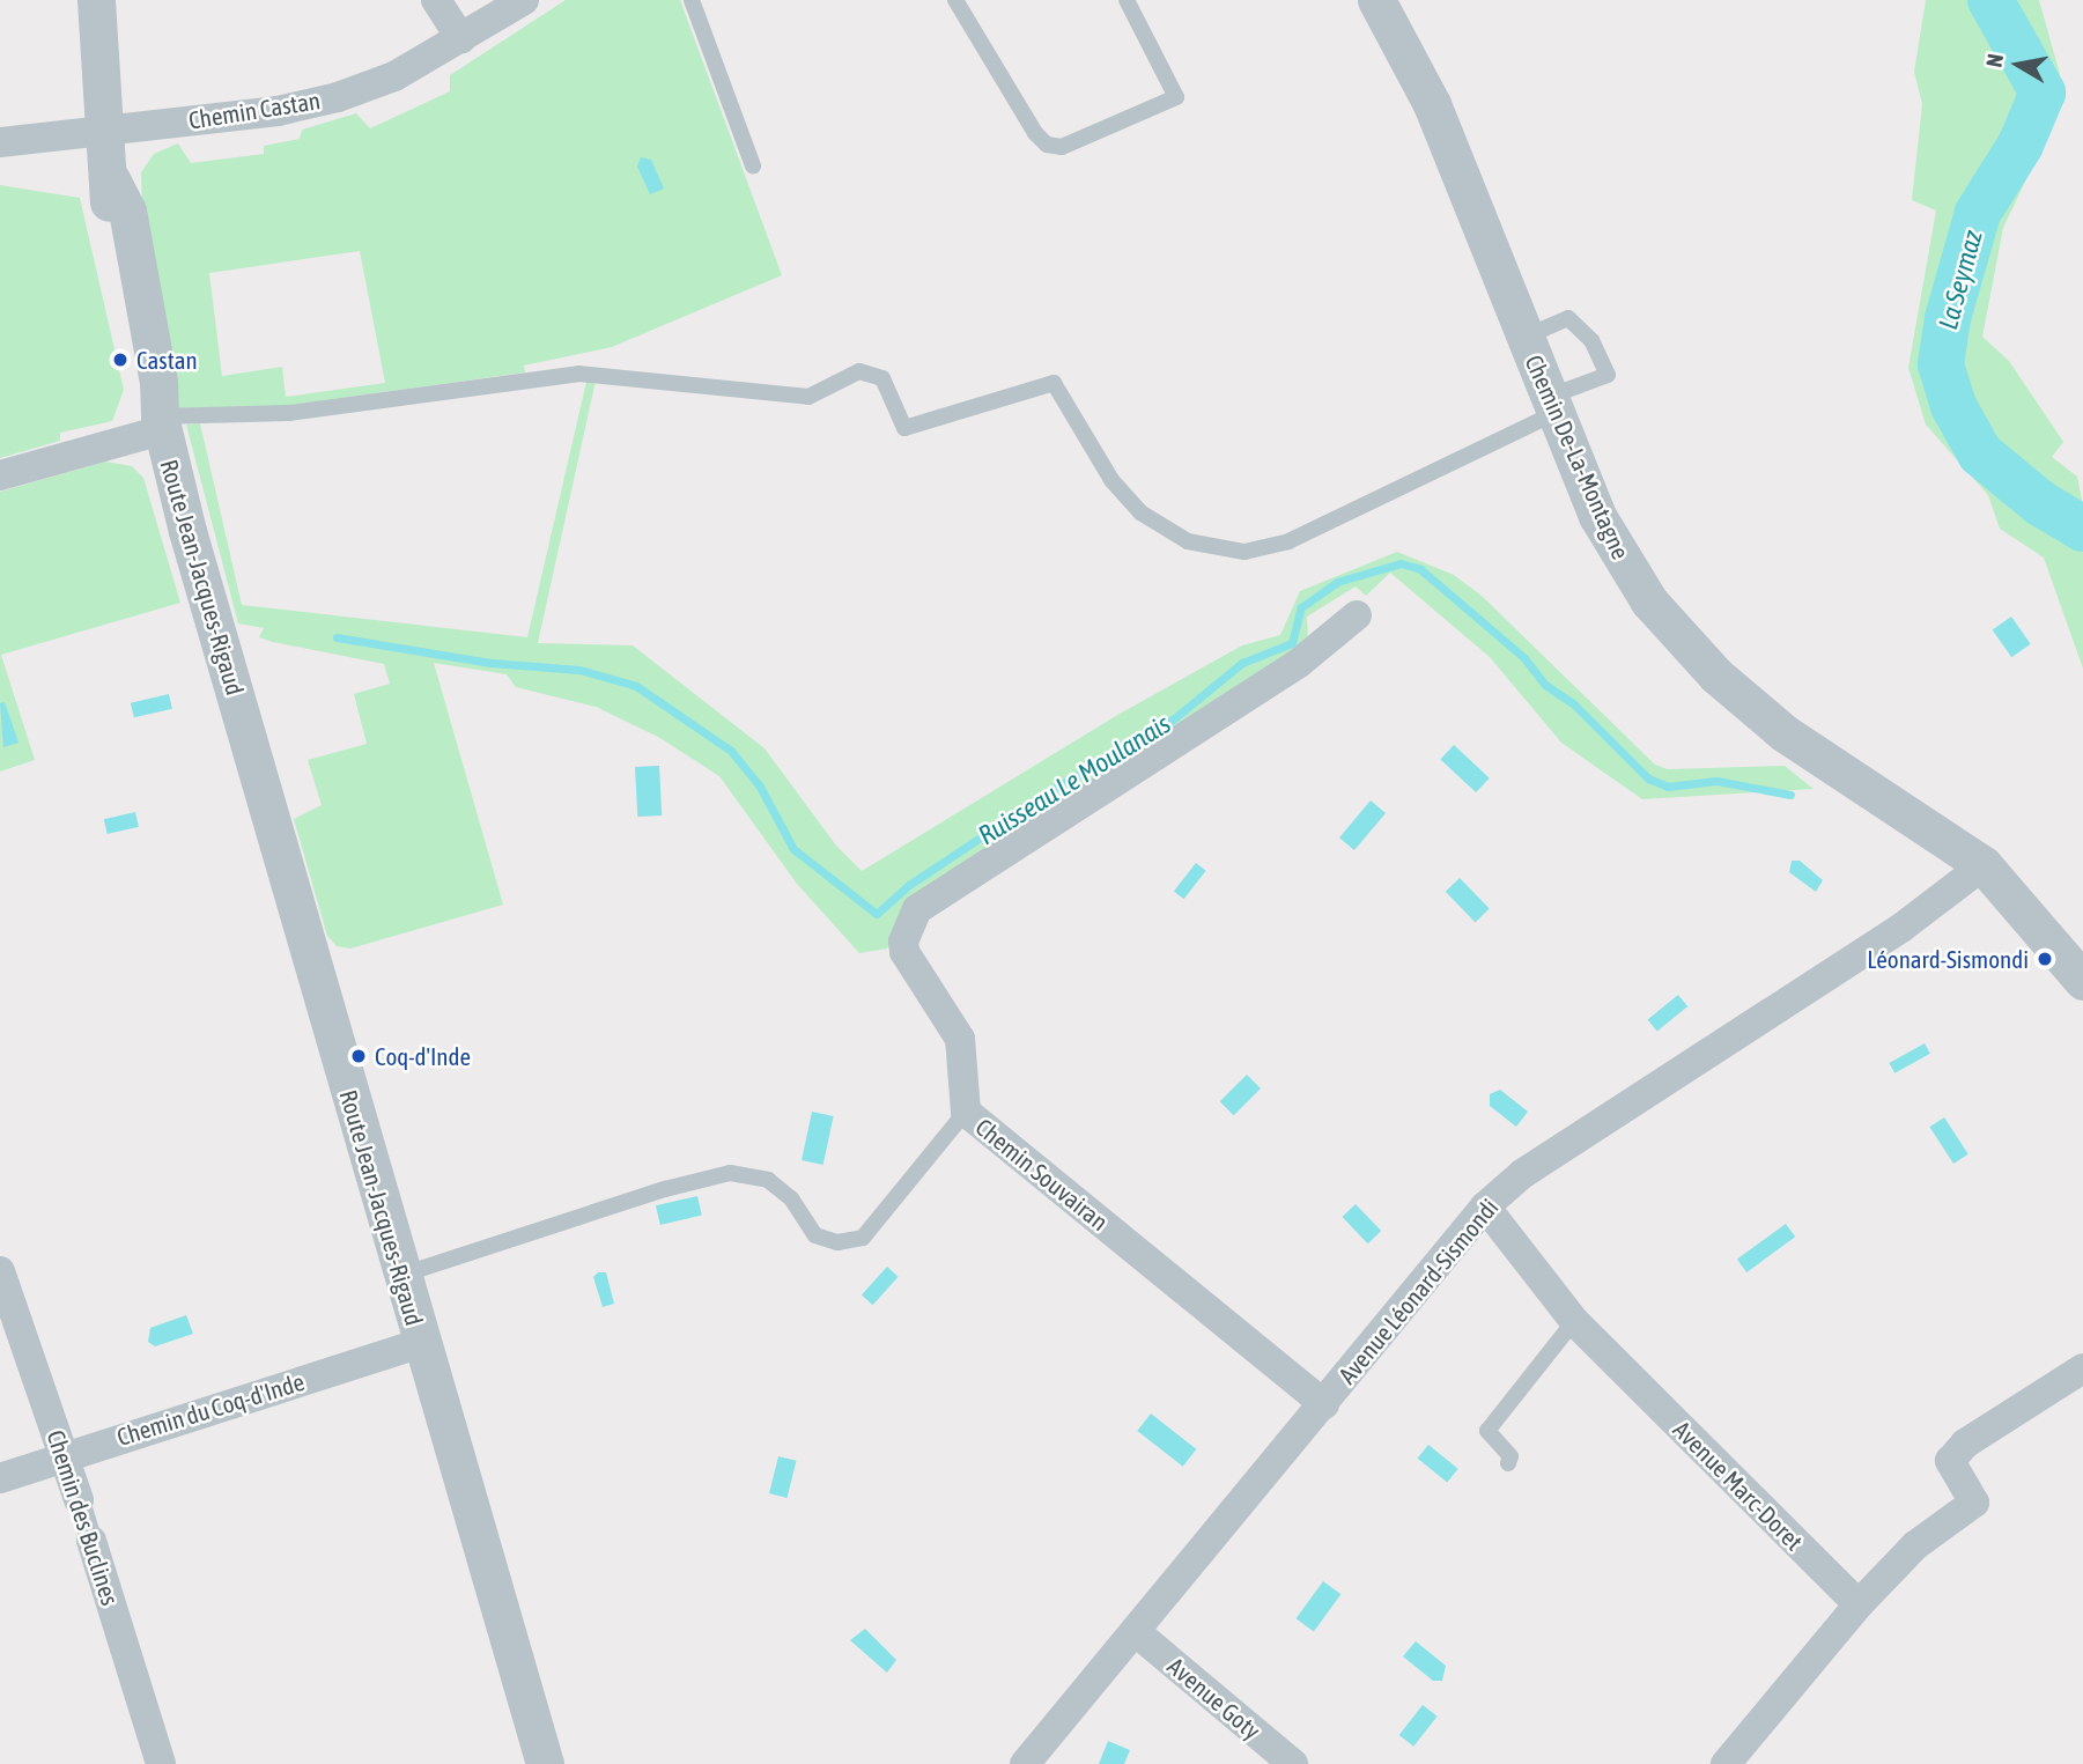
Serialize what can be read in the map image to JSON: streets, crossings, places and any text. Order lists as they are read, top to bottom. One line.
{"streets":{"street":["Chemin Castan","Chemin De-La-Montagne","Route Jean-Jacques-Rigaud","Chemin Souvairan","Avenue Léonard-Sismondi","Chemin du Coq-d'Inde","Avenue Marc-Doret","Chemin des Buclines","Avenue Goty"]},"crossings":[["Chemin Castan","Route Jean-Jacques-Rigaud"],["Chemin De-La-Montagne","Avenue Léonard-Sismondi"],["Route Jean-Jacques-Rigaud","Chemin du Coq-d'Inde"],["Chemin Souvairan","Avenue Léonard-Sismondi"],["Avenue Léonard-Sismondi","Avenue Marc-Doret"],["Avenue Léonard-Sismondi","Avenue Goty"],["Chemin du Coq-d'Inde","Chemin des Buclines"]],"water":["La Seymaz","Ruisseau Le Moulanais"],"places":["Castan","Léonard-Sismondi","Coq-d'Inde"],"north":"left"}
